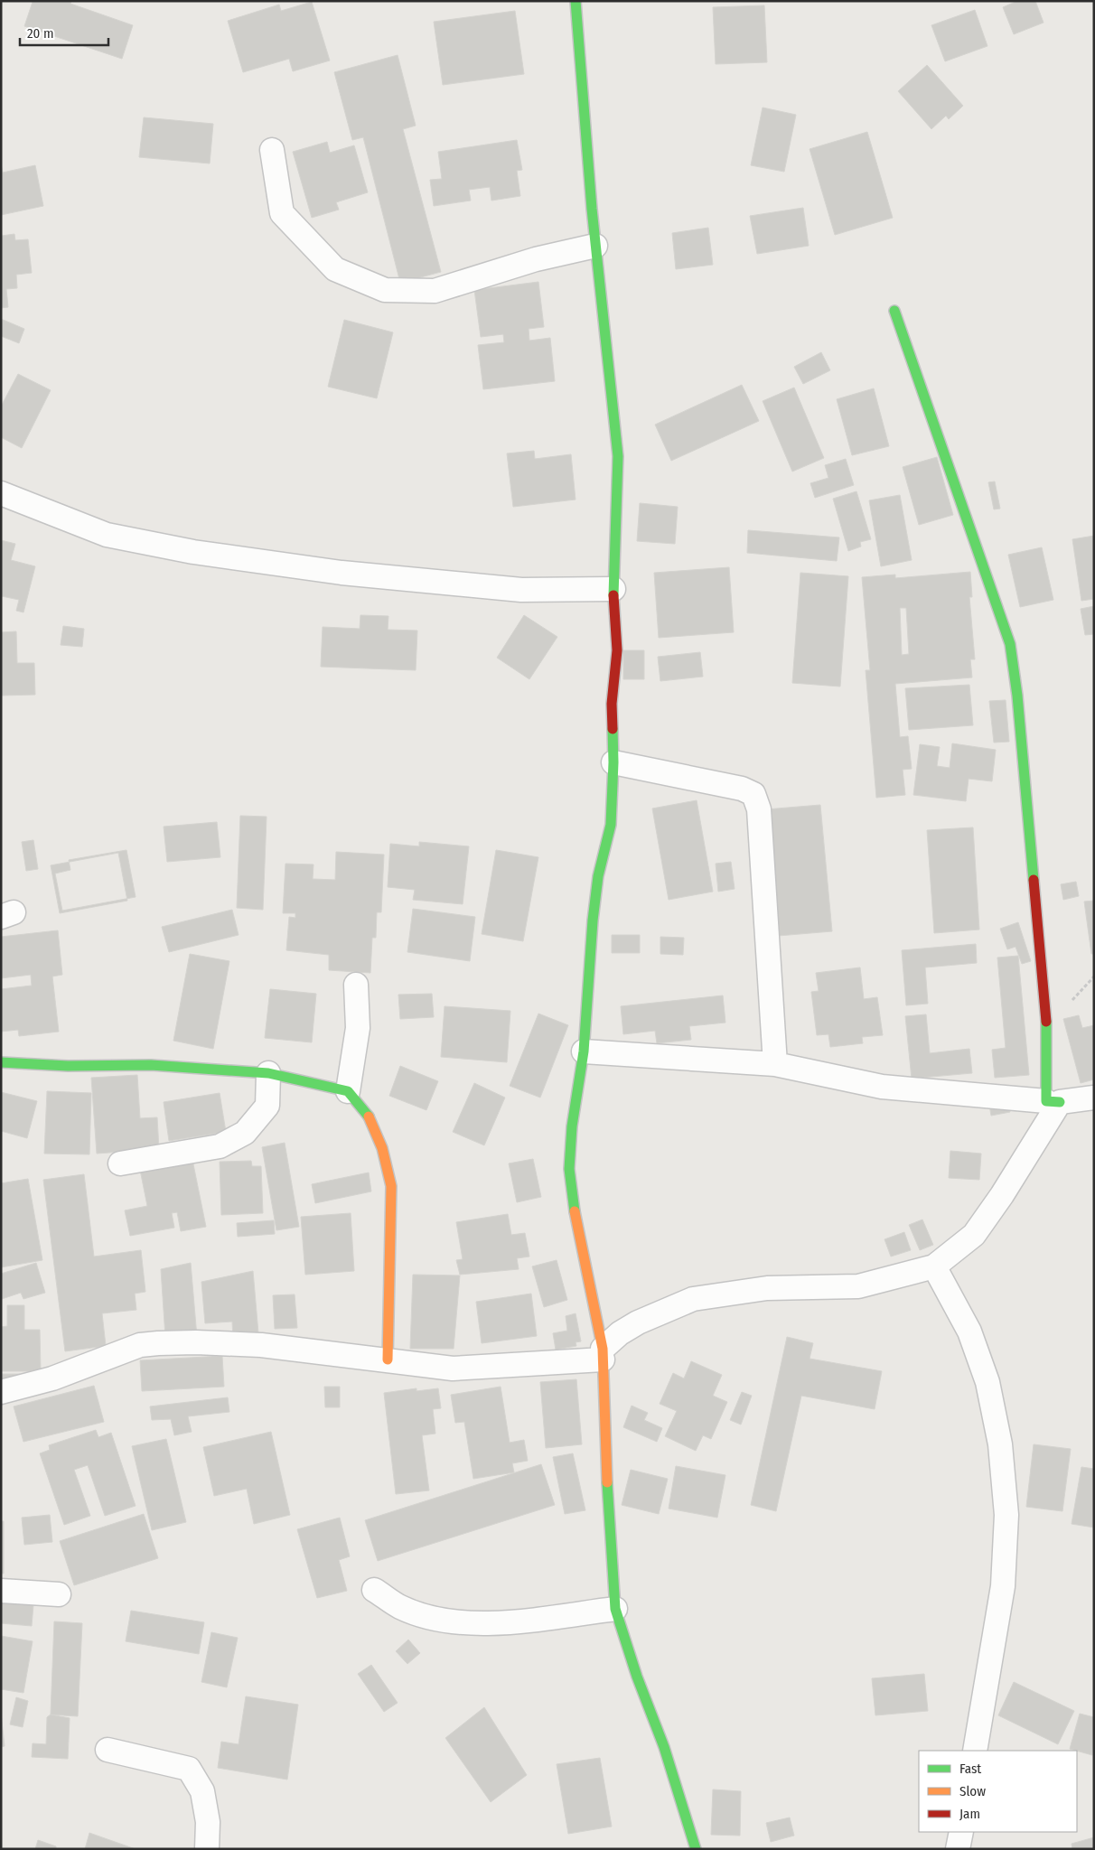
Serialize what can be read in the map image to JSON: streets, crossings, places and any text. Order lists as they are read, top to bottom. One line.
{"legend":["Fast","Slow","Jam"],"scale_bar":"20 m"}
